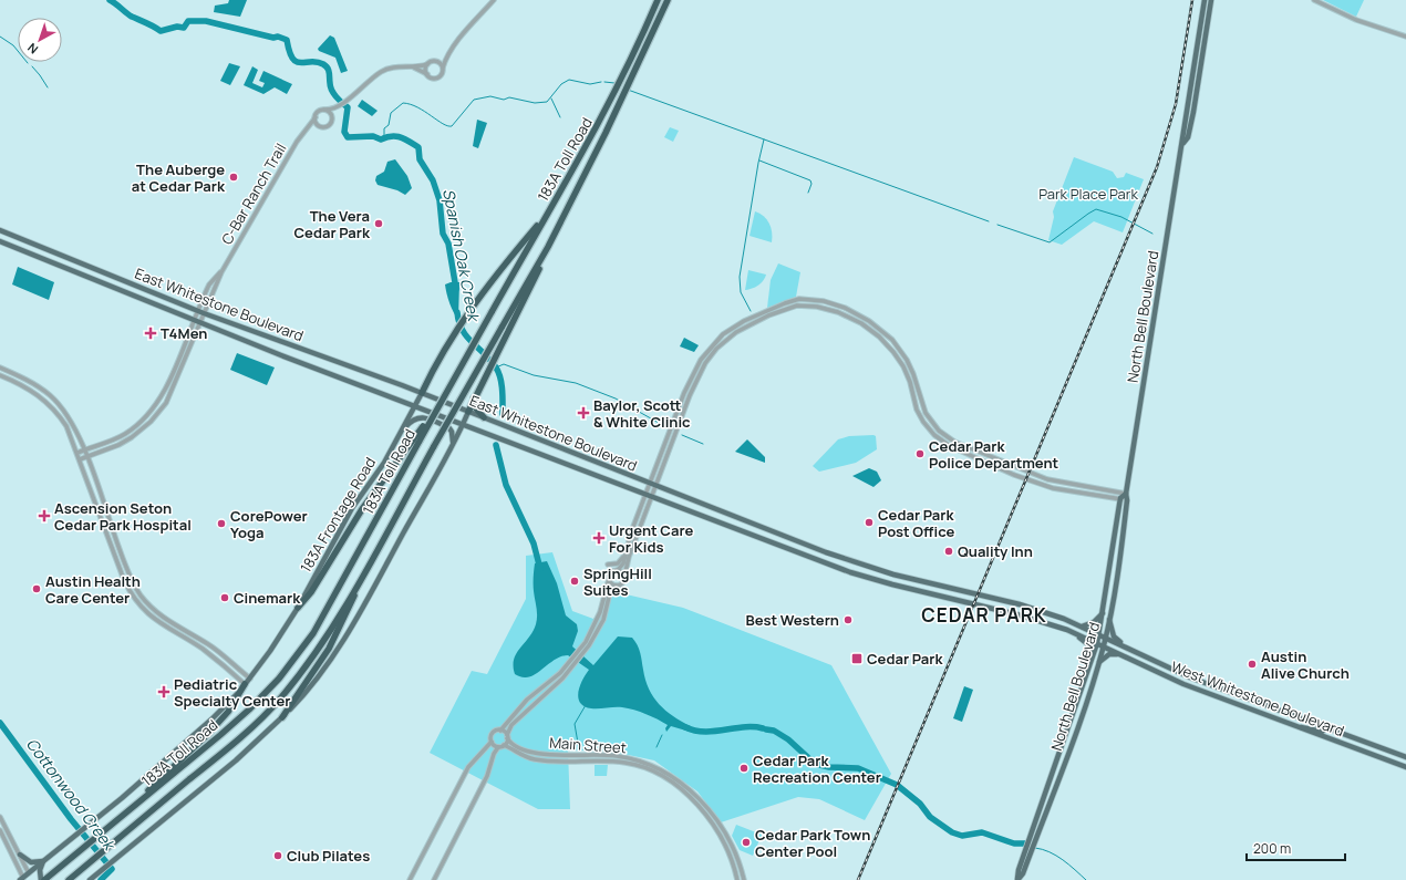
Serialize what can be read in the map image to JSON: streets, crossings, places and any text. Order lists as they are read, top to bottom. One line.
{"streets":{"highway":["183A Toll Road"],"main road":["East Whitestone Boulevard","North Bell Boulevard","183A Frontage Road","West Whitestone Boulevard"],"street":["C-Bar Ranch Trail","Main Street"]},"crossings":[["C-Bar Ranch Trail","East Whitestone Boulevard"],["East Whitestone Boulevard","North Bell Boulevard"],["East Whitestone Boulevard","183A Frontage Road"],["East Whitestone Boulevard","West Whitestone Boulevard"],["North Bell Boulevard","West Whitestone Boulevard"]],"districts":["CEDAR PARK"],"water":["Spanish Oak Creek","Cottonwood Creek"],"parks":["Park Place Park"],"places":{"other":["The Auberge at Cedar Park","The Vera Cedar Park","Cedar Park Police Department","Cedar Park Post Office","CorePower Yoga","Quality Inn","SpringHill Suites","Austin Health Care Center","Cinemark","Best Western","Austin Alive Church","Cedar Park Recreation Center","Cedar Park Town Center Pool","Club Pilates"],"health":["T4Men","Baylor, Scott & White Clinic","Ascension Seton Cedar Park Hospital","Urgent Care For Kids","Pediatric Specialty Center"],"transit":["Cedar Park"]},"scale_bar":"200 m","north":"bottom left"}
